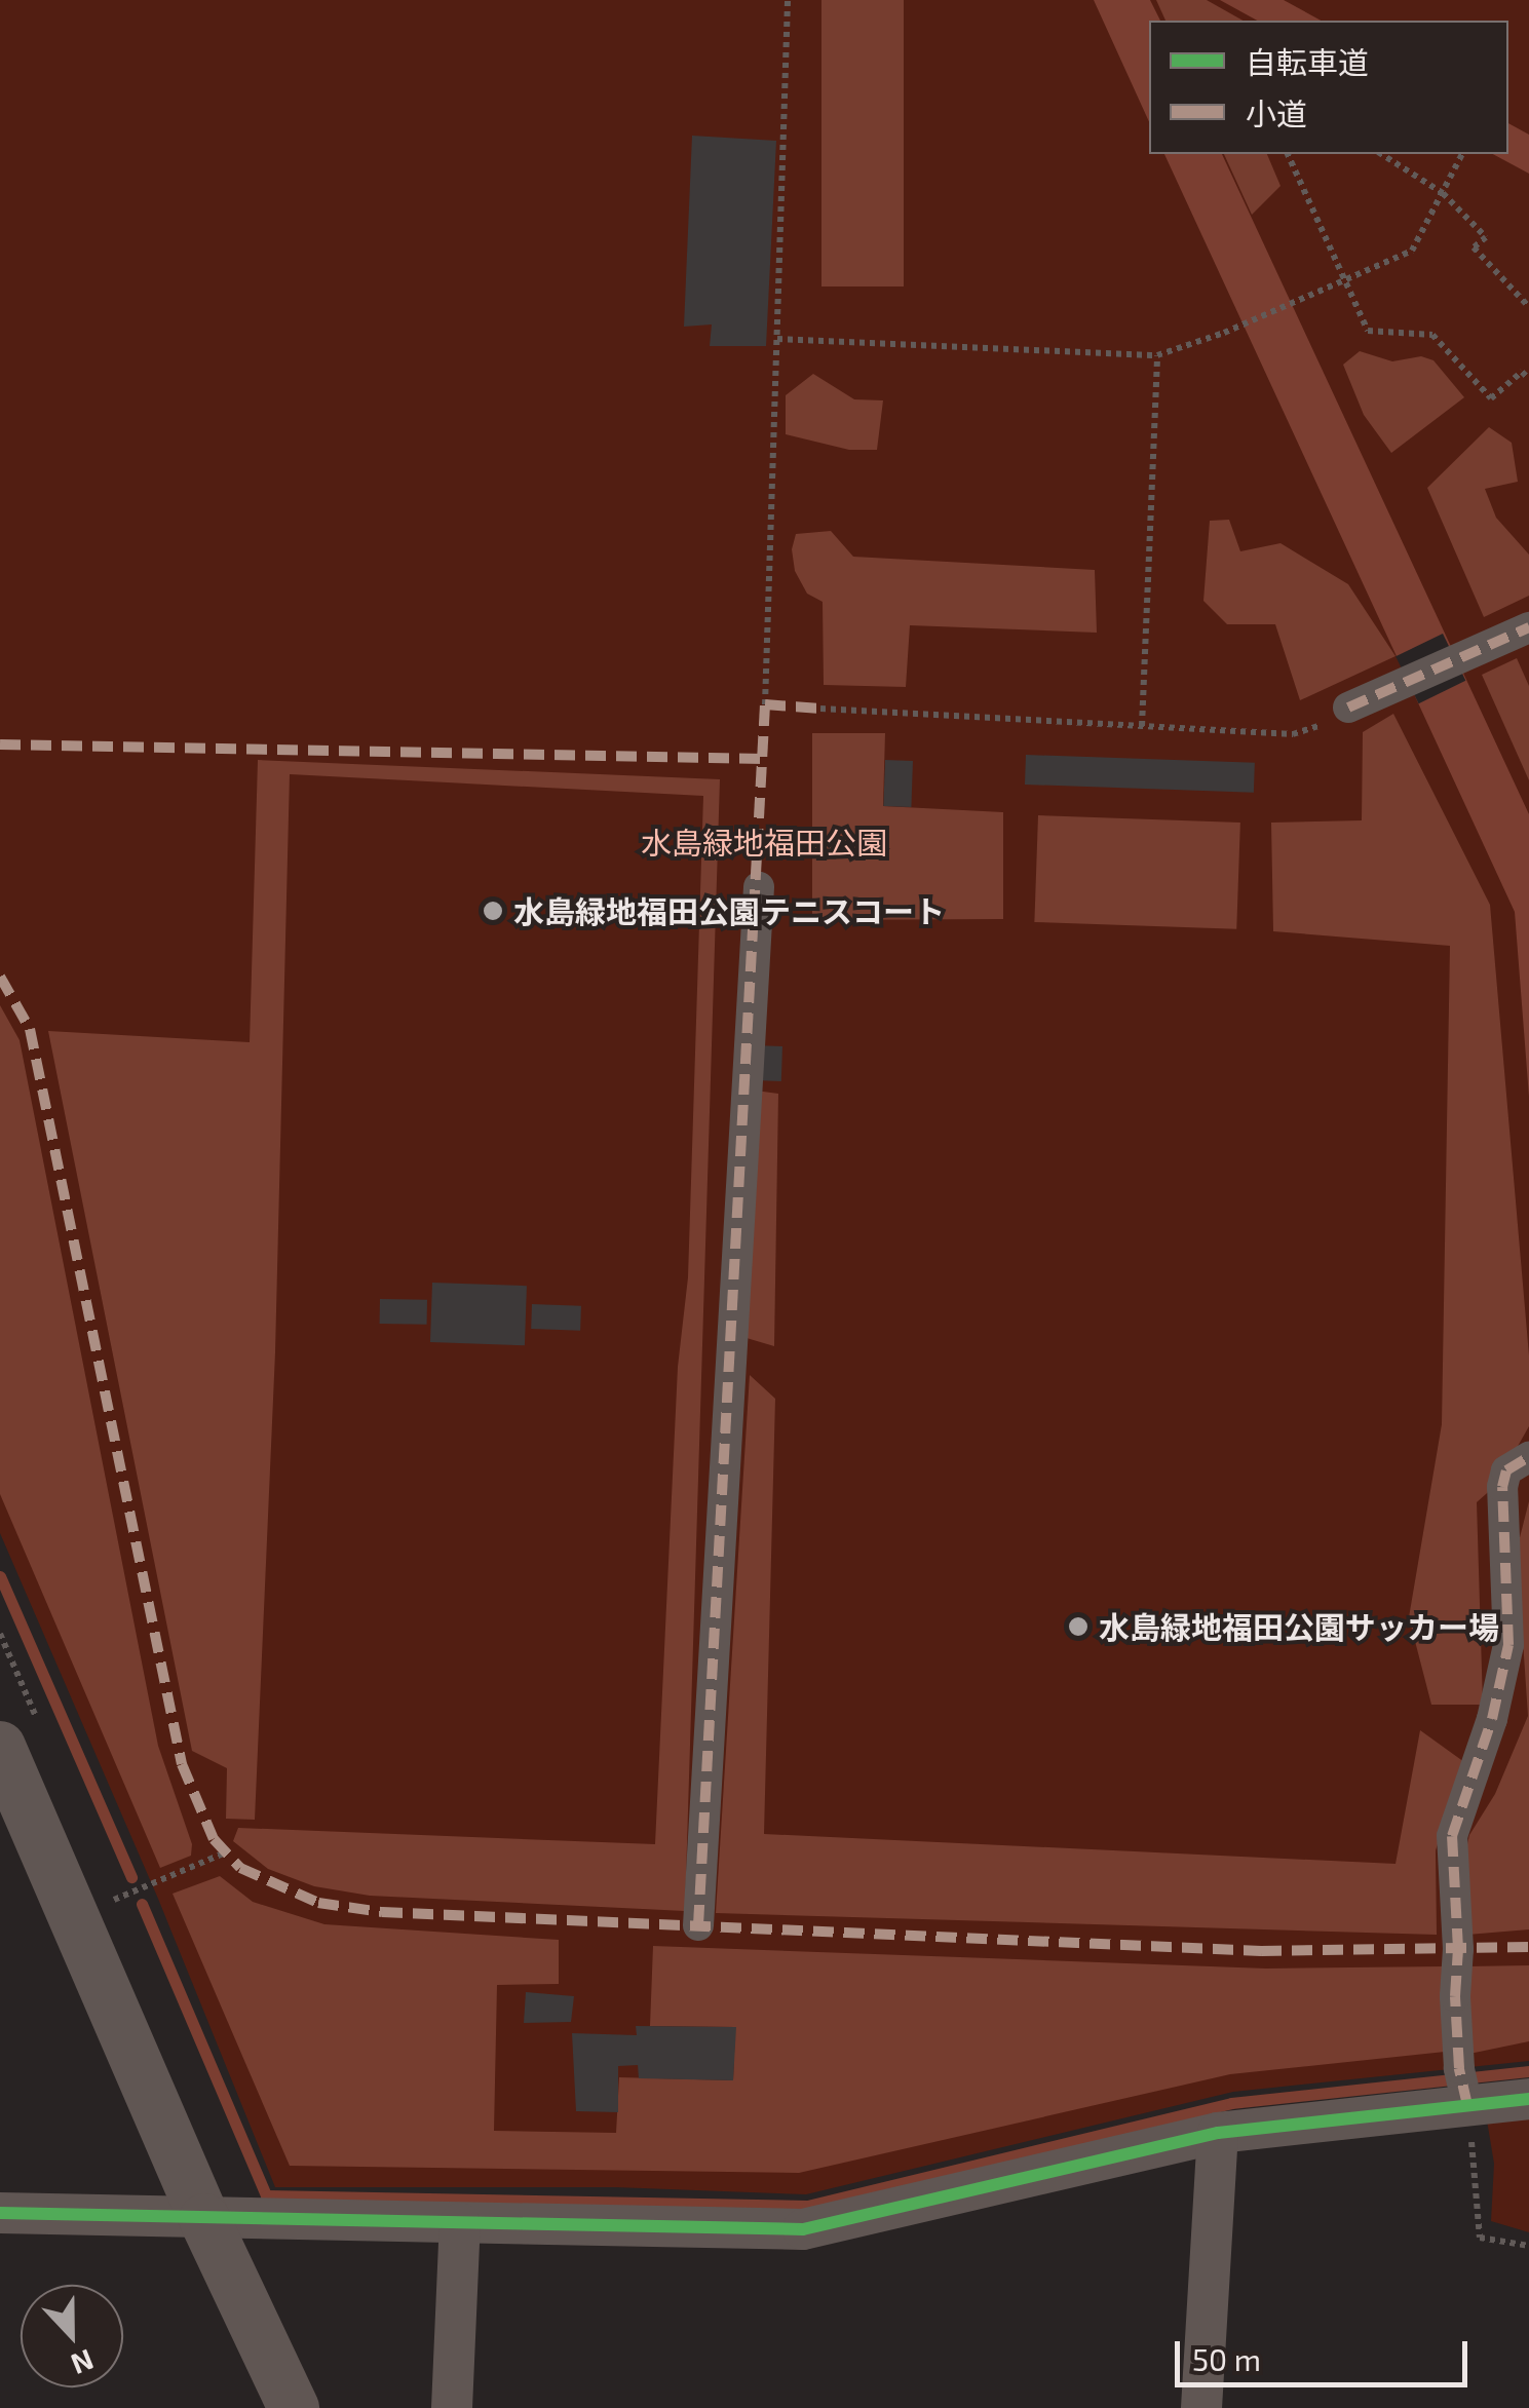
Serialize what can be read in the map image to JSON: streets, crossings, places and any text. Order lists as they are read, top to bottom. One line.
{"parks":["水島緑地福田公園"],"places":["水島緑地福田公園テニスコート","水島緑地福田公園サッカー場"],"legend":["自転車道","小道"],"scale_bar":"50 m","north":"bottom"}
